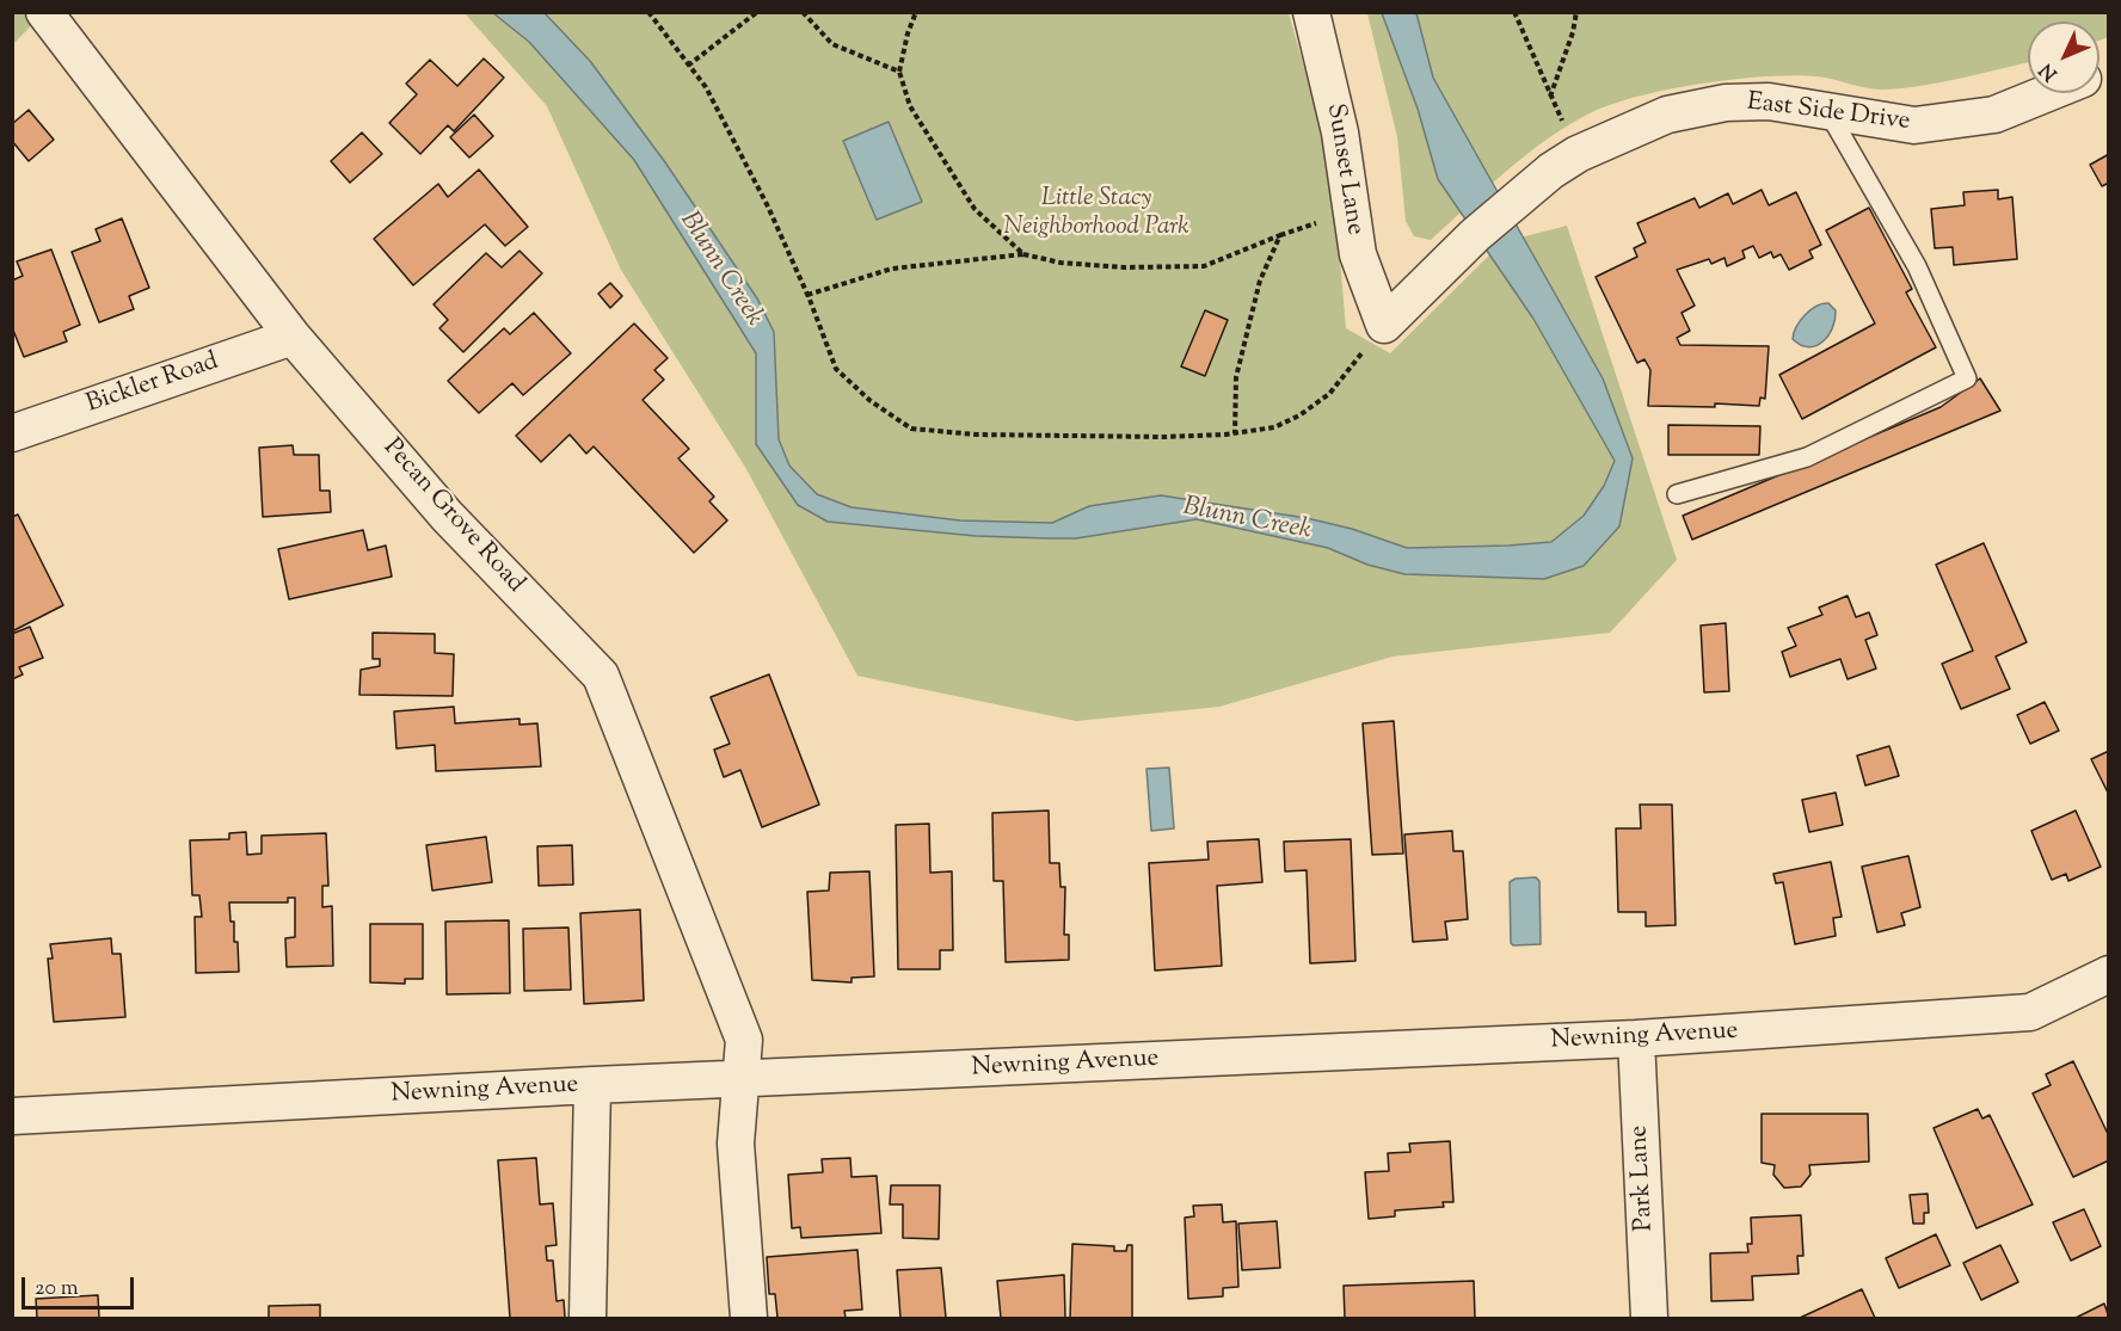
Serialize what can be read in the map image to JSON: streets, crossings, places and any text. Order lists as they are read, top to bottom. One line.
{"streets":{"street":["East Side Drive","Sunset Lane","Bickler Road","Pecan Grove Road","Newning Avenue","Park Lane"]},"crossings":[["East Side Drive","Sunset Lane"],["Bickler Road","Pecan Grove Road"],["Pecan Grove Road","Newning Avenue"],["Newning Avenue","Park Lane"]],"water":["Blunn Creek"],"parks":["Little Stacy Neighborhood Park"],"scale_bar":"20 m","north":"bottom left"}
